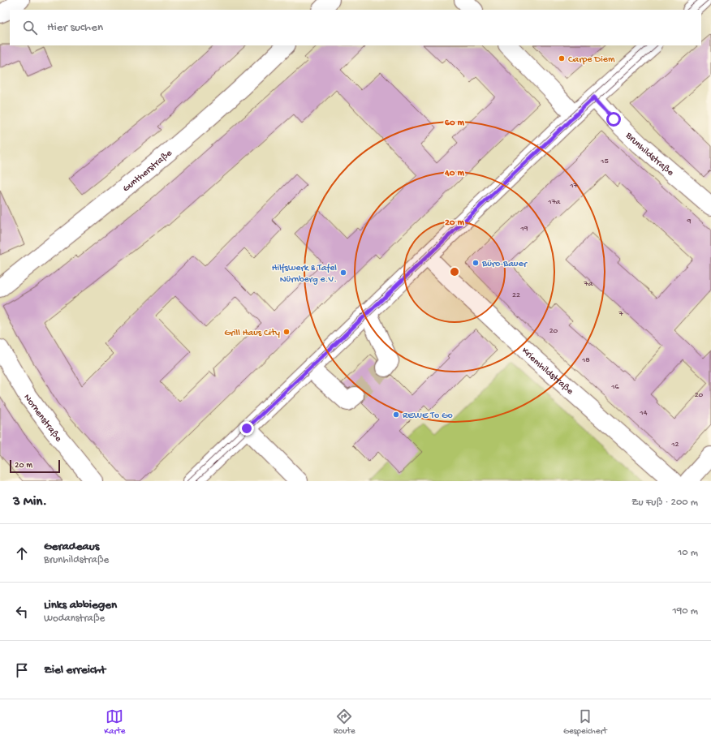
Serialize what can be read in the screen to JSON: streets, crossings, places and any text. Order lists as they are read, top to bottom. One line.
{"streets":{"street":["Brunhildstraße","Guntherstraße","Kriemhildstraße","Nornenstraße"]},"places":["Carpe Diem","Büro-Bauer","Hilfswerk & Tafel Nürnberg e.V.","Grill Haus City","REWE To Go"],"house_numbers":["15","17","17a","9","19","7a","22","7","20","18","16","20","14","12"],"scale_bar":"20 m","page":{"search":"Hier suchen","scale":"20 m","heading":["3 Min.","Zu Fuß · 200 m"],"list":[["Geradeaus","Brunhildstraße","10 m"],["Links abbiegen","Wodanstraße","190 m"],"Ziel erreicht"],"nav":["Karte","Route","Gespeichert"]},"rings":["60 m","40 m","20 m"]}
